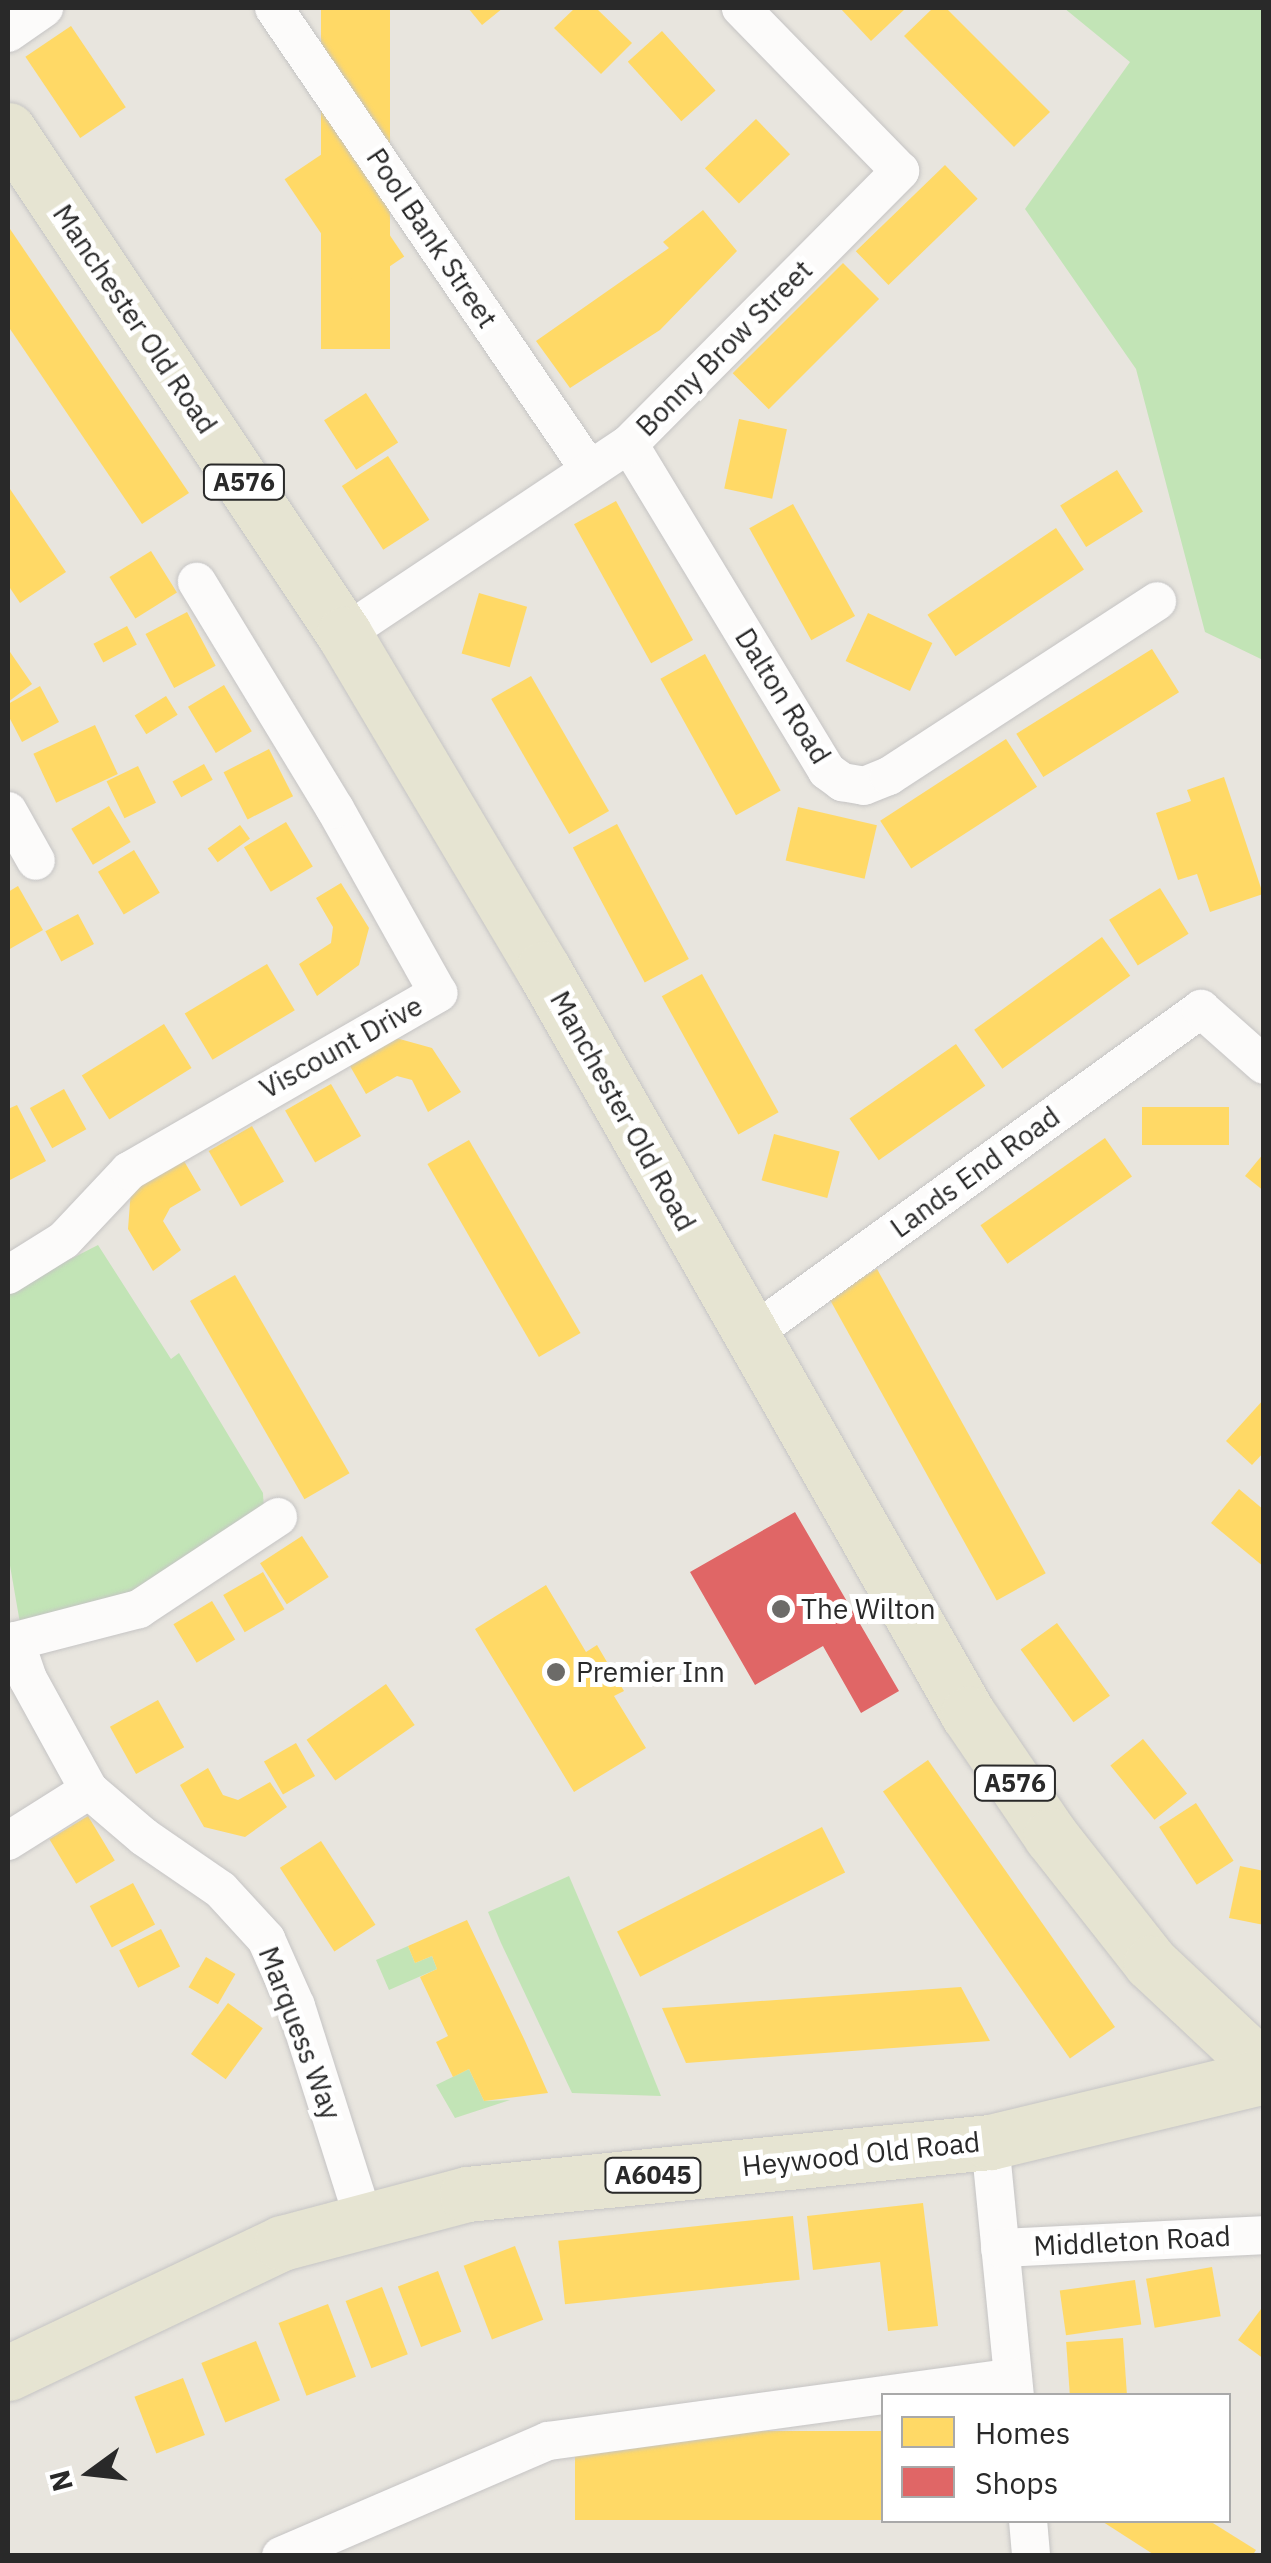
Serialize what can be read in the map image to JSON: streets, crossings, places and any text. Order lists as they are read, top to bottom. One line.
{"streets":{"main road":["Manchester Old Road","A576","Heywood Old Road","A6045"],"street":["Pool Bank Street","Bonny Brow Street","Dalton Road","Viscount Drive","Lands End Road","Marquess Way","Middleton Road"]},"crossings":[["Pool Bank Street","Bonny Brow Street"],["Manchester Old Road","Bonny Brow Street"],["Manchester Old Road","Lands End Road"],["Manchester Old Road","Heywood Old Road"],["Bonny Brow Street","Dalton Road"],["Marquess Way","Heywood Old Road"]],"places":["The Wilton","Premier Inn"],"legend":["Homes","Shops"],"north":"left"}
